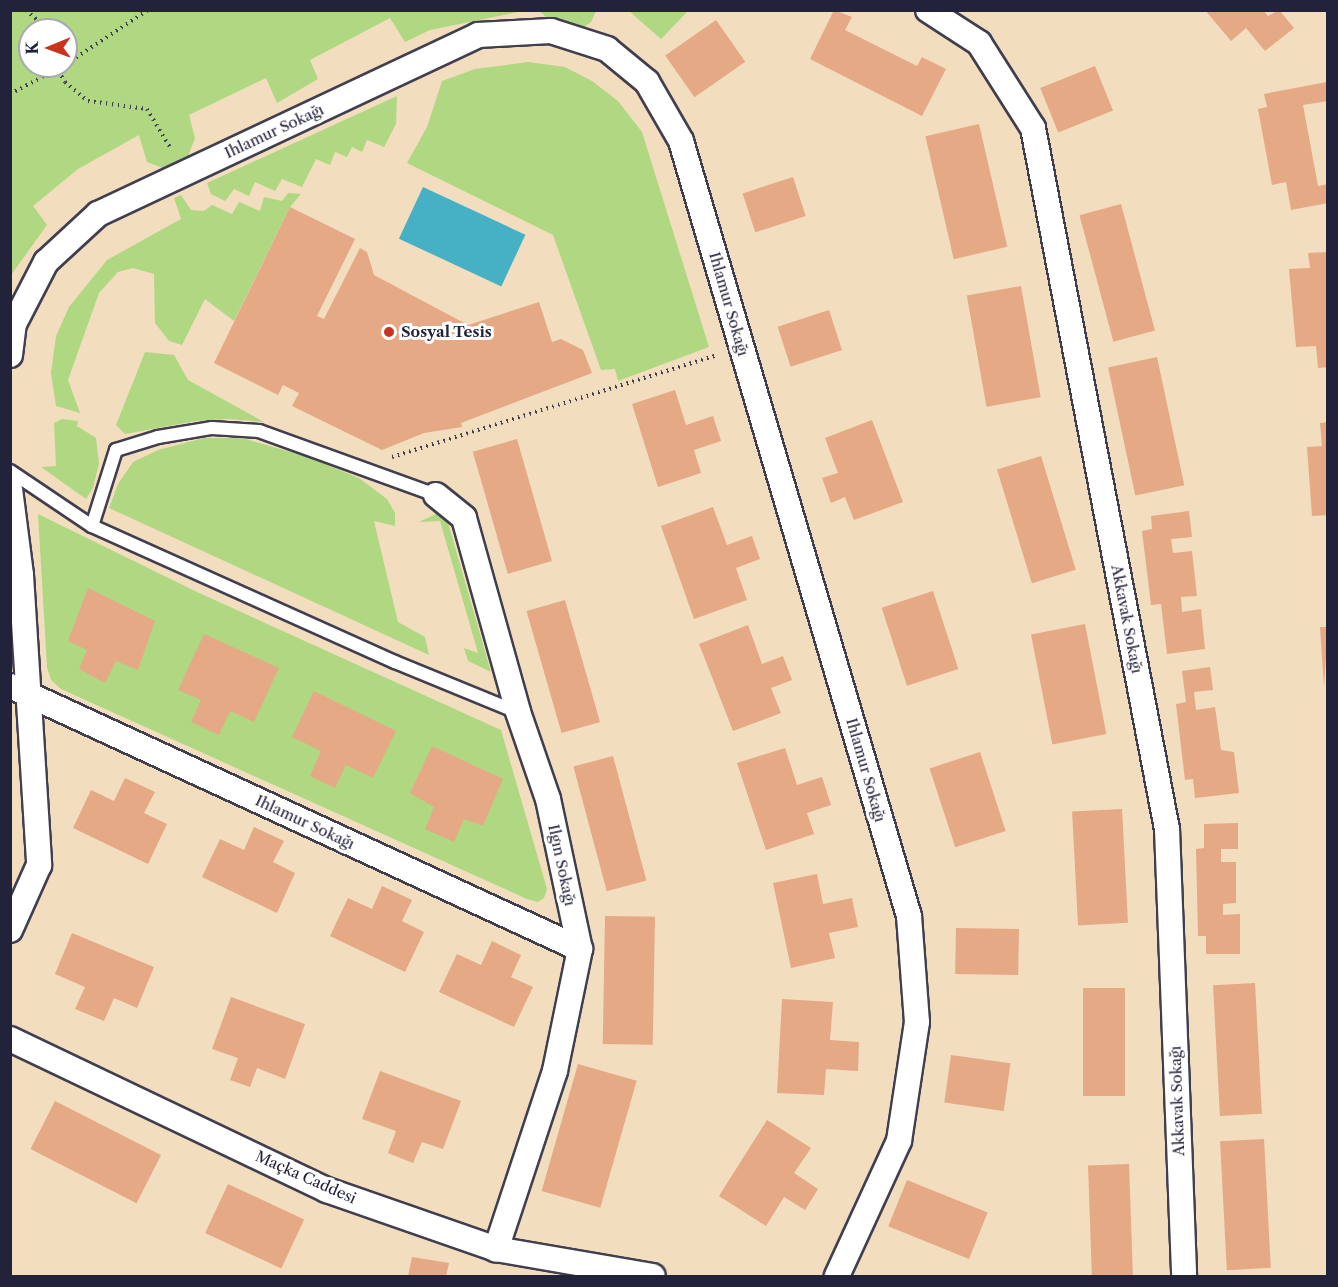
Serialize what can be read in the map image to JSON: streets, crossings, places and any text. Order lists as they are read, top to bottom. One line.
{"streets":{"street":["Ihlamur Sokağı","Akkavak Sokağı","Ilgın Sokağı","Maçka Caddesi"]},"crossings":[["Ihlamur Sokağı","Ilgın Sokağı"],["Ilgın Sokağı","Maçka Caddesi"]],"places":["Sosyal Tesis"],"north":"left"}
